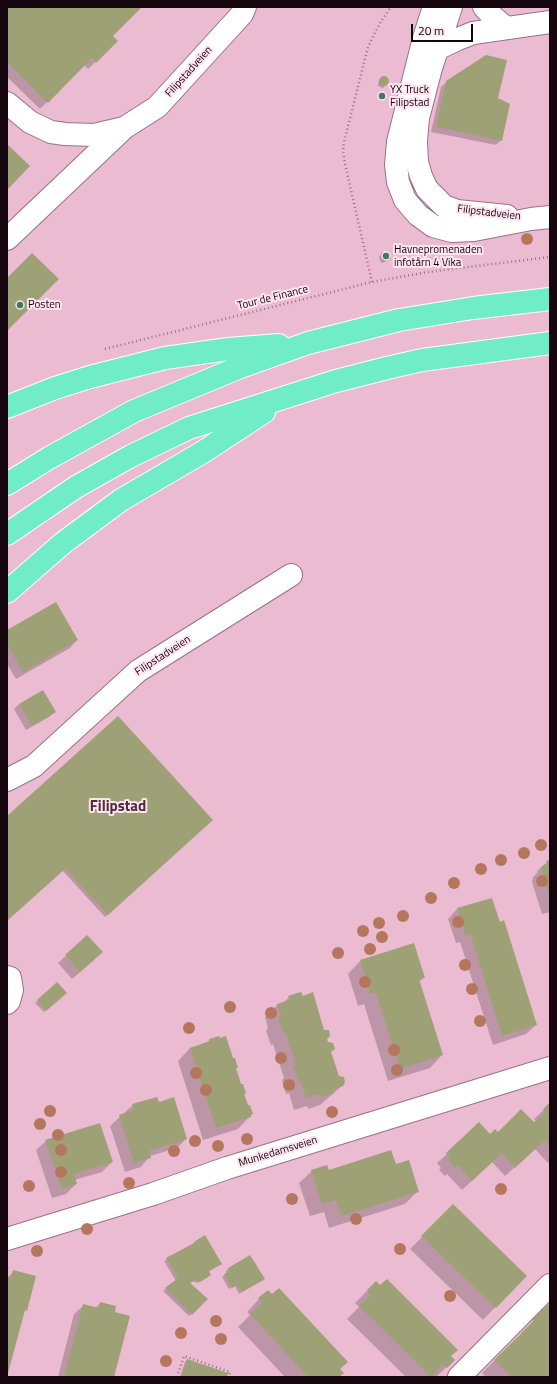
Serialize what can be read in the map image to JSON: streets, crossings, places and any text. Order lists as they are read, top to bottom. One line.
{"streets":{"street":["Filipstadveien","Munkedamsveien"],"path":["Tour de Finance"]},"districts":["Filipstad"],"places":["YX Truck Filipstad","Havnepromenaden infotårn 4 Vika","Posten"],"scale_bar":"20 m"}
